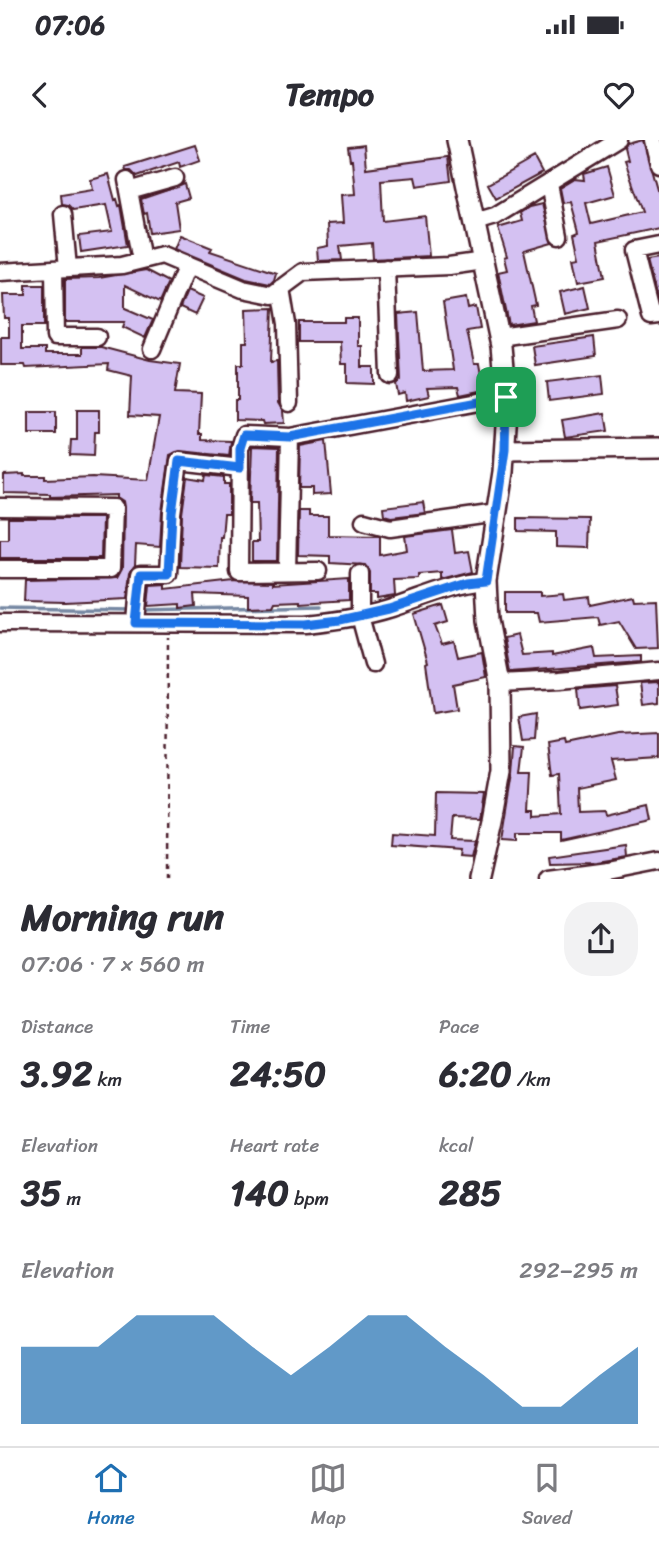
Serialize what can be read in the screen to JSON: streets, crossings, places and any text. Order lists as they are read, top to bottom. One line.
{"page":{"status":"07:06","header":"Tempo","heading":["Morning run","07:06 · 7 × 560 m"],"stats":[["Distance","3.92 km"],["Time","24:50"],["Pace","6:20 /km"],["Elevation","35 m"],["Heart rate","140 bpm"],["kcal","285"]],"chart":["Elevation","292–295 m"],"tabs":["Home","Map","Saved"]}}
